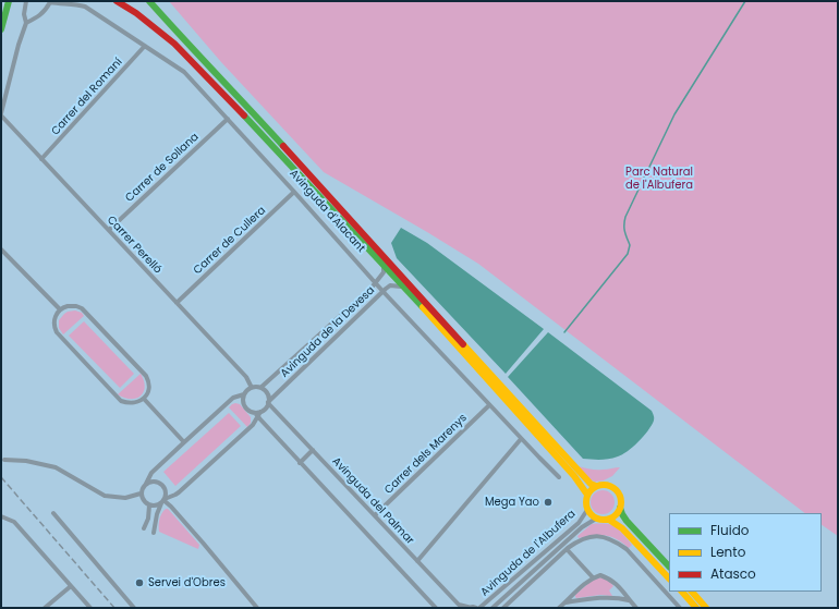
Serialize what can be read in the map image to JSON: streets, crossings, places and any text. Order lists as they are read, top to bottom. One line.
{"streets":{"main road":["Avinguda d'Alacant"],"street":["Carrer del Romaní","Carrer de Sollana","Carrer de Cullera","Carrer Perelló","Avinguda de la Devesa","Carrer dels Marenys","Avinguda del Palmar","Avinguda de l'Albufera"]},"crossings":[["Carrer del Romaní","Avinguda d'Alacant"],["Carrer del Romaní","Carrer Perelló"],["Carrer de Sollana","Avinguda d'Alacant"],["Carrer de Sollana","Carrer Perelló"],["Avinguda d'Alacant","Carrer de Cullera"],["Avinguda d'Alacant","Avinguda de la Devesa"],["Avinguda d'Alacant","Carrer dels Marenys"],["Avinguda d'Alacant","Avinguda de l'Albufera"],["Carrer de Cullera","Carrer Perelló"],["Carrer Perelló","Avinguda de la Devesa"],["Carrer Perelló","Avinguda del Palmar"],["Avinguda de la Devesa","Avinguda del Palmar"],["Carrer dels Marenys","Avinguda del Palmar"]],"parks":["Parc Natural de l'Albufera"],"places":["Mega Yao","Servei d'Obres"],"legend":["Fluido","Lento","Atasco"]}
